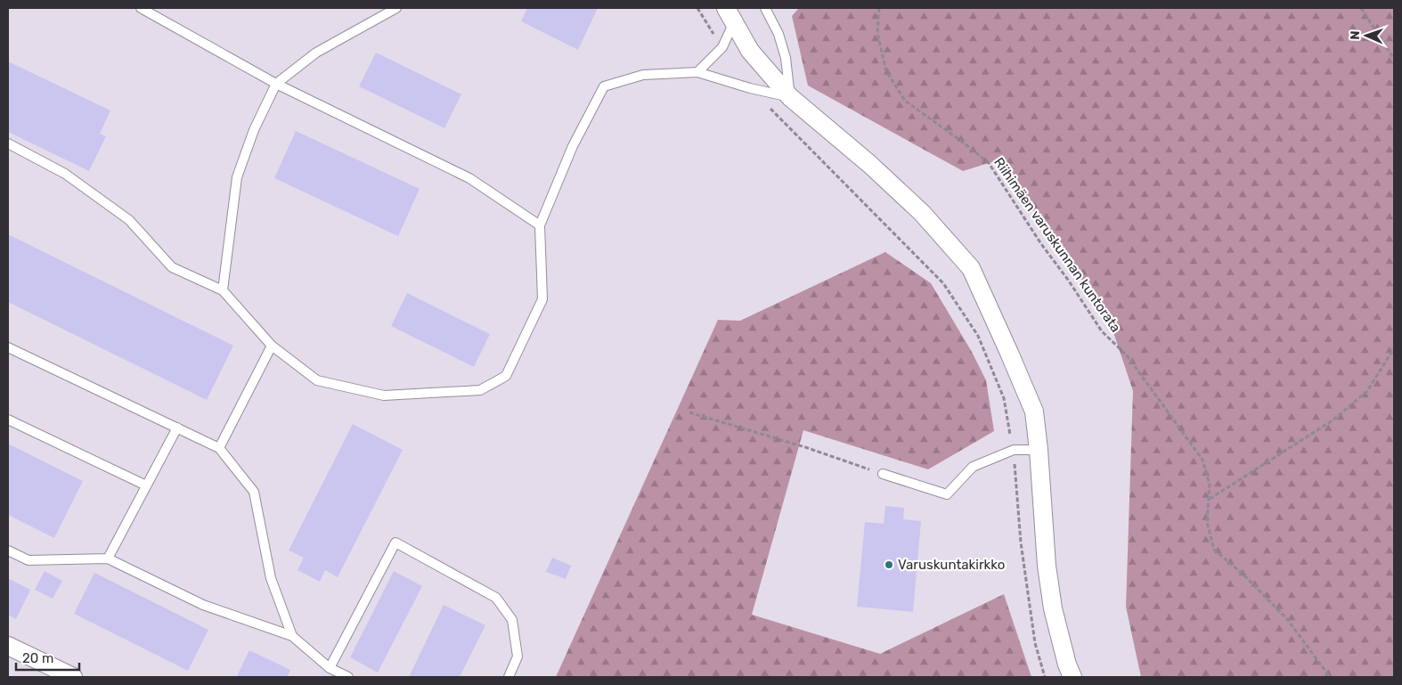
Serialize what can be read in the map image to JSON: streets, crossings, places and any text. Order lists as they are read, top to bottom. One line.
{"streets":{"path":["Riihimäen varuskunnan kuntorata"]},"places":["Varuskuntakirkko"],"scale_bar":"20 m","north":"left"}
